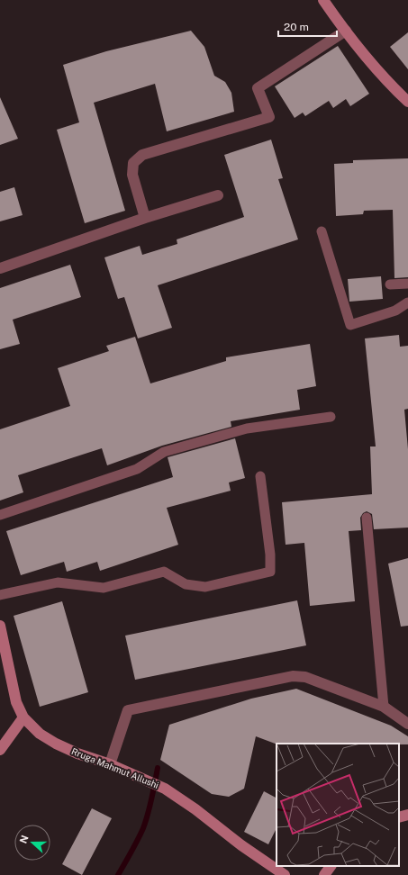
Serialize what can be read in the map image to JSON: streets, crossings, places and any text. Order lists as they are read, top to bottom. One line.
{"streets":{"street":["Rruga Mahmut Allushi"]},"scale_bar":"20 m","north":"left"}
